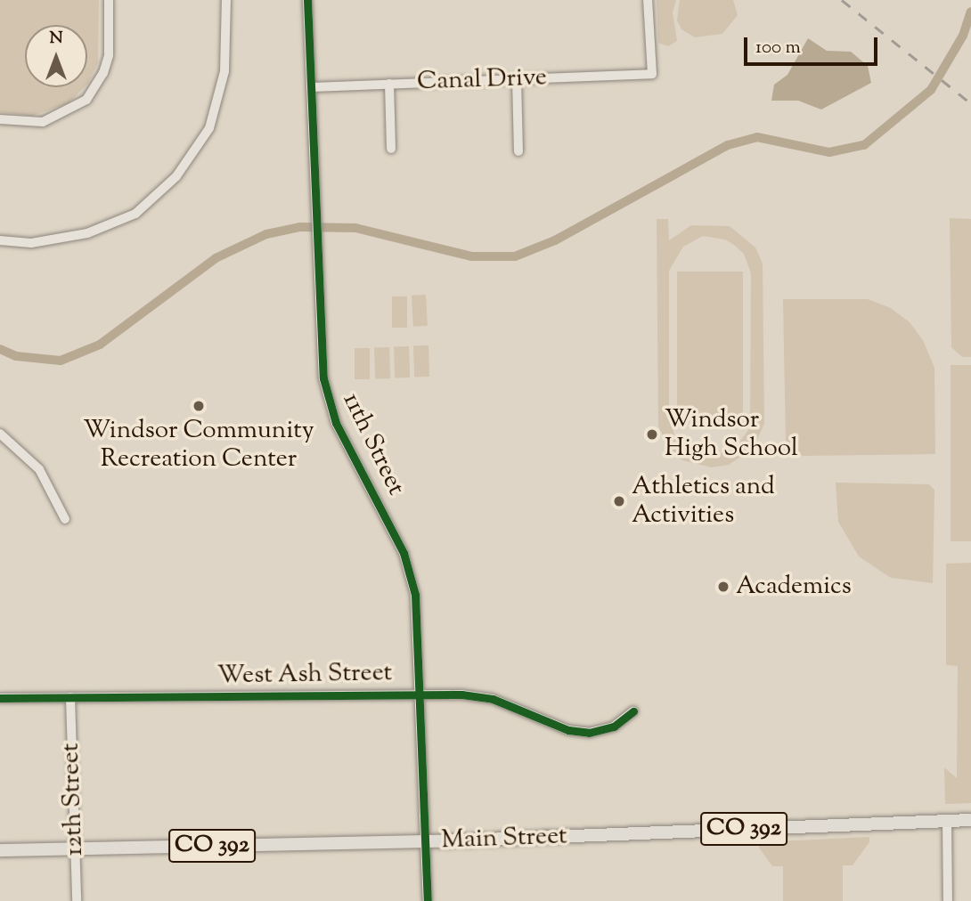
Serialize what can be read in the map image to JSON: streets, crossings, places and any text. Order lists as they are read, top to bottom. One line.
{"streets":{"main road":["CO 392","Main Street"],"street":["Canal Drive","11th Street","West Ash Street","12th Street"]},"crossings":[["Canal Drive","11th Street"],["11th Street","West Ash Street"],["11th Street","Main Street"],["West Ash Street","12th Street"],["12th Street","Main Street"]],"places":["Windsor Community Recreation Center","Windsor High School","Athletics and Activities","Academics"],"scale_bar":"100 m","north":"top"}
